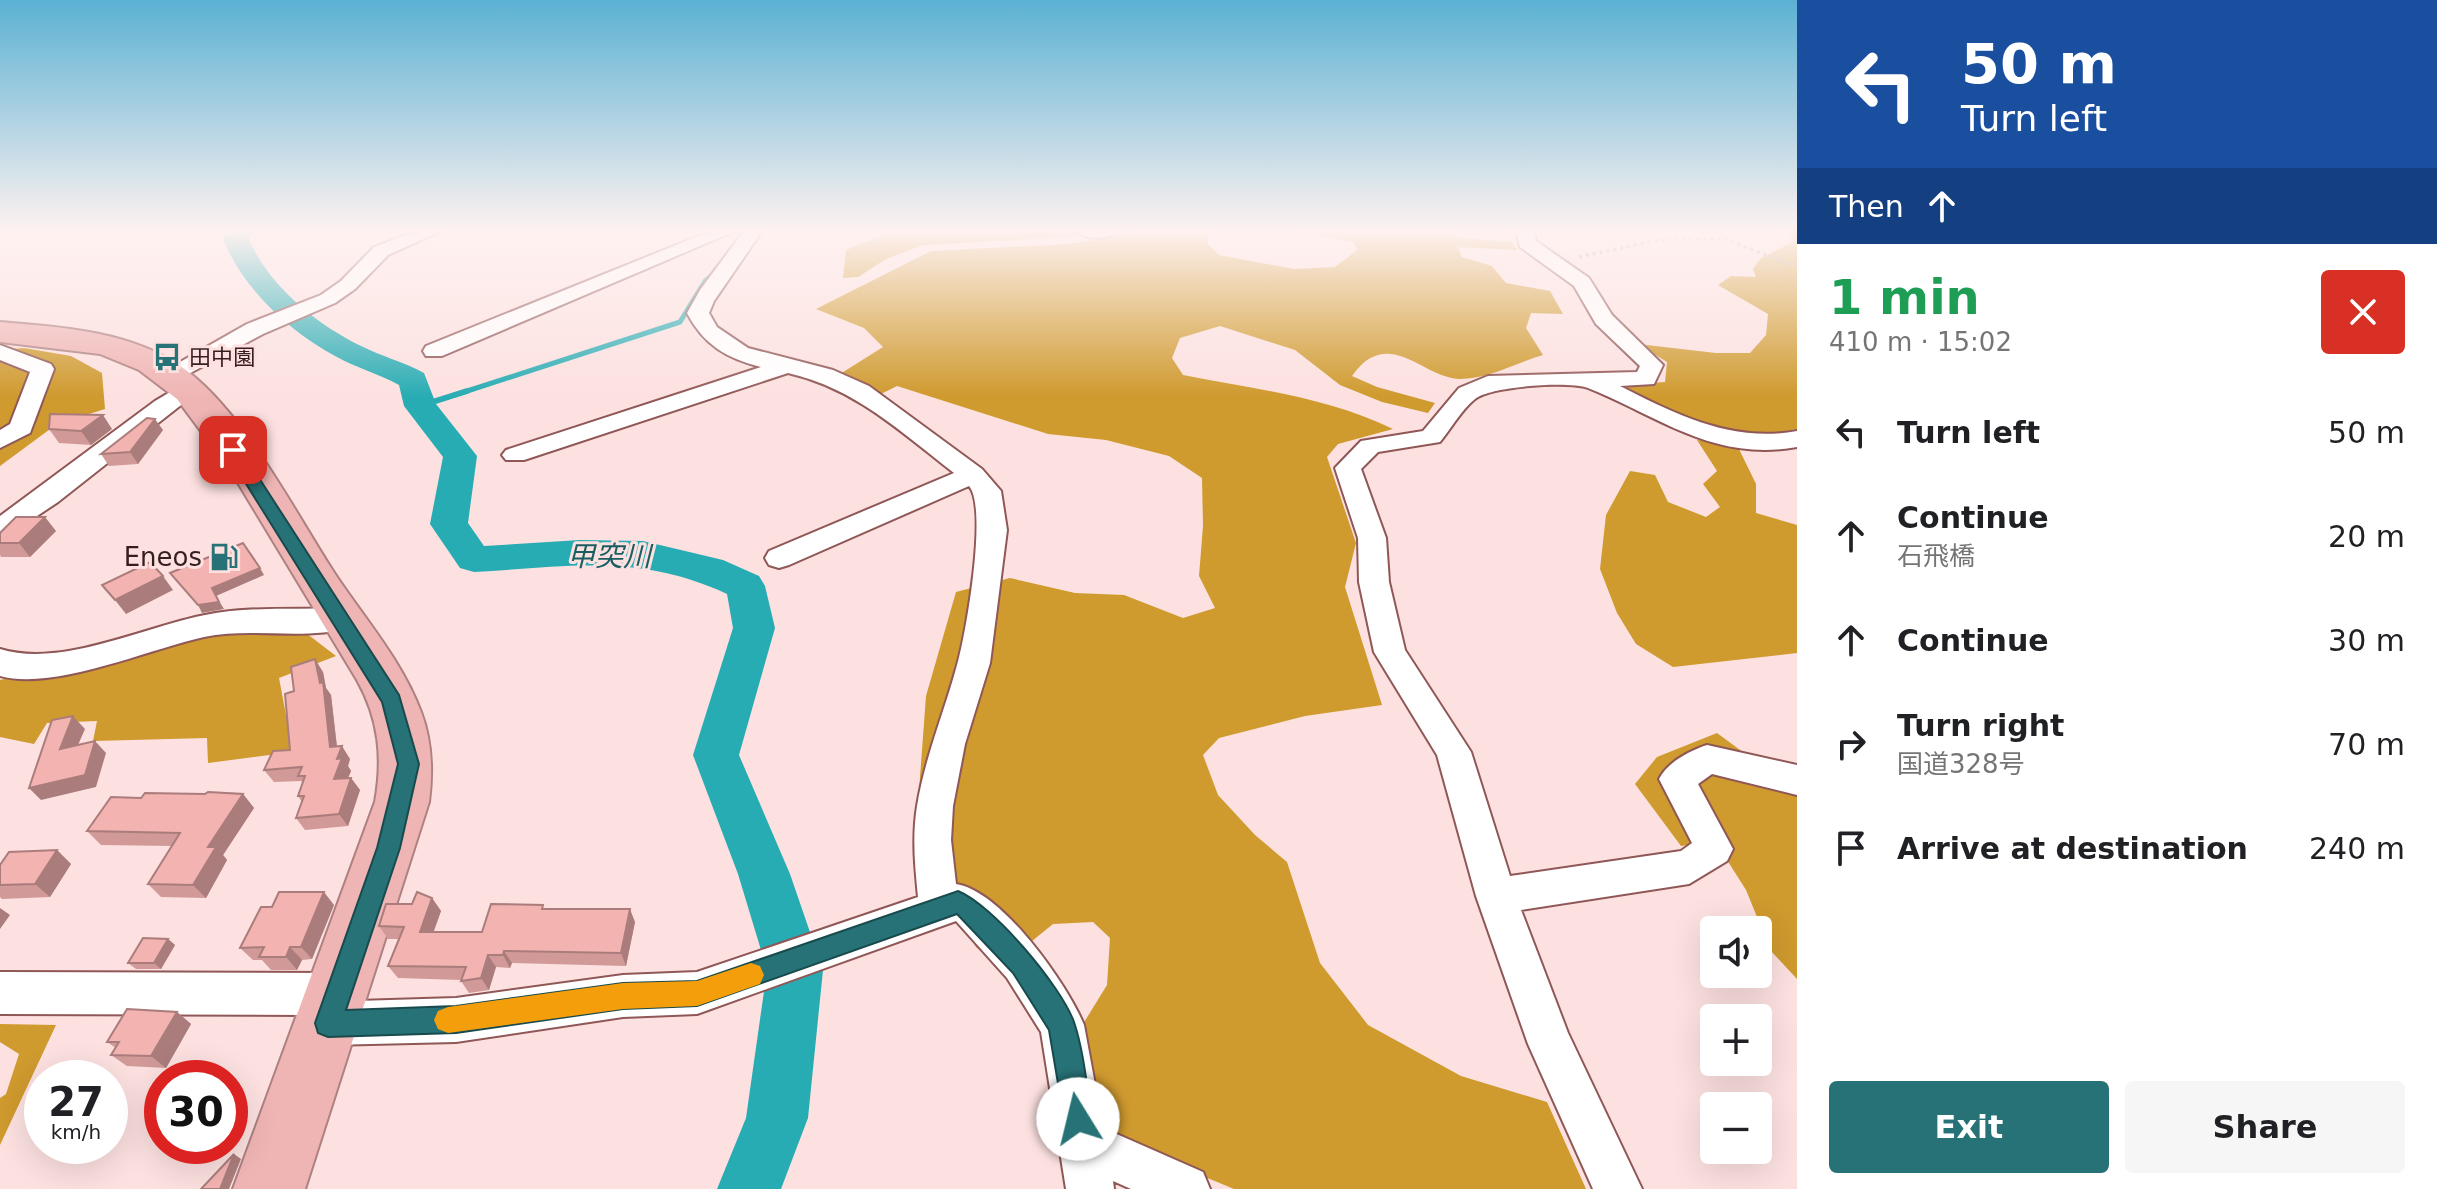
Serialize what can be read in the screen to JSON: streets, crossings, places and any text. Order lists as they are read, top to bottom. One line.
{"water":["甲突川"],"places":{"bus stop":["田中園"],"fuel station":["Eneos"]},"page":{"turn":["50 m","Turn left"],"then":"Then","heading":["1 min","410 m · 15:02"],"list":[{"name":"Turn left","value":"50 m"},{"name":"Continue","note":"石飛橋","value":"20 m"},{"name":"Continue","value":"30 m"},{"name":"Turn right","note":"国道328号","value":"70 m"},{"name":"Arrive at destination","value":"240 m"}],"map_buttons":["+","−"],"speed":"27 km/h","limit":"30","buttons":["Exit","Share"]}}
